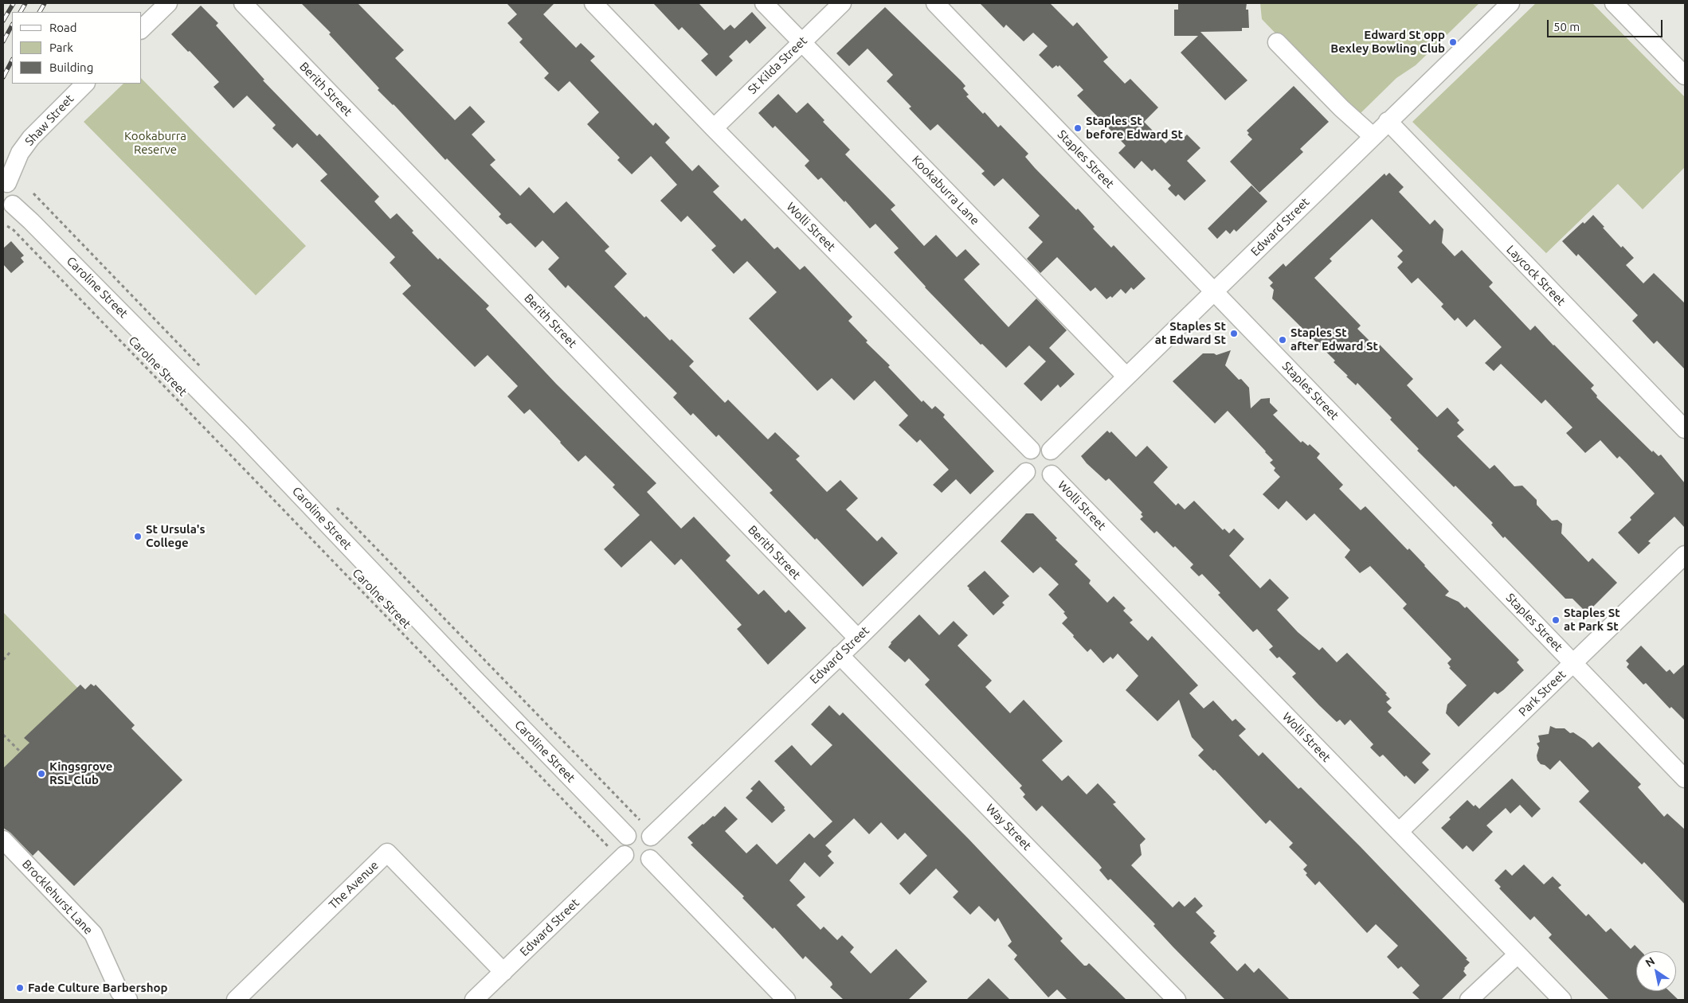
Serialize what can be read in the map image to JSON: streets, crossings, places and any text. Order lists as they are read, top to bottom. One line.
{"streets":{"street":["St Kilda Street","Berith Street","Shaw Street","Staples Street","Kookaburra Lane","Wolli Street","Edward Street","Laycock Street","Caroline Street","Park Street","Way Street","The Avenue","Brocklehurst Lane"],"path":["Carolne Street"]},"crossings":[["St Kilda Street","Kookaburra Lane"],["St Kilda Street","Wolli Street"],["Berith Street","Edward Street"],["Staples Street","Edward Street"],["Staples Street","Park Street"],["Kookaburra Lane","Edward Street"],["Wolli Street","Edward Street"],["Wolli Street","Park Street"],["Edward Street","Laycock Street"],["Edward Street","Caroline Street"],["Edward Street","Way Street"],["Edward Street","The Avenue"],["Caroline Street","Carolne Street"]],"parks":["Kookaburra Reserve"],"places":["Edward St opp Bexley Bowling Club","Staples St before Edward St","Staples St at Edward St","Staples St after Edward St","St Ursula's College","Staples St at Park St","Kingsgrove RSL Club","Fade Culture Barbershop"],"legend":["Road","Park","Building"],"scale_bar":"50 m","north":"top left"}
